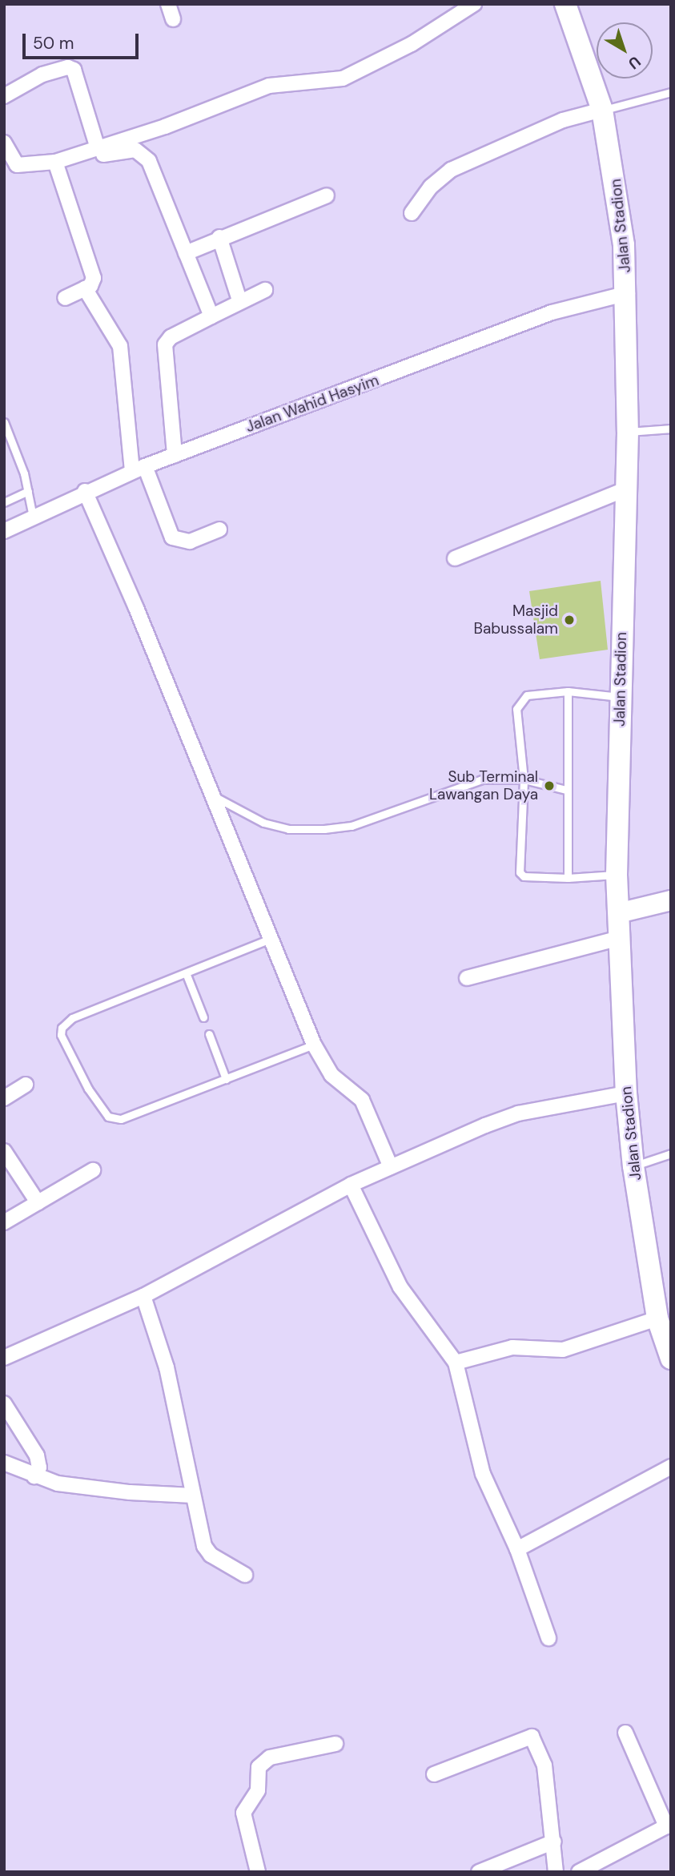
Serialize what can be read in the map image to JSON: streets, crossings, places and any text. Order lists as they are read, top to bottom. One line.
{"streets":{"main road":["Jalan Stadion"],"street":["Jalan Wahid Hasyim"]},"crossings":[["Jalan Stadion","Jalan Wahid Hasyim"]],"places":["Masjid Babussalam","Sub Terminal Lawangan Daya"],"scale_bar":"50 m","north":"bottom right"}
